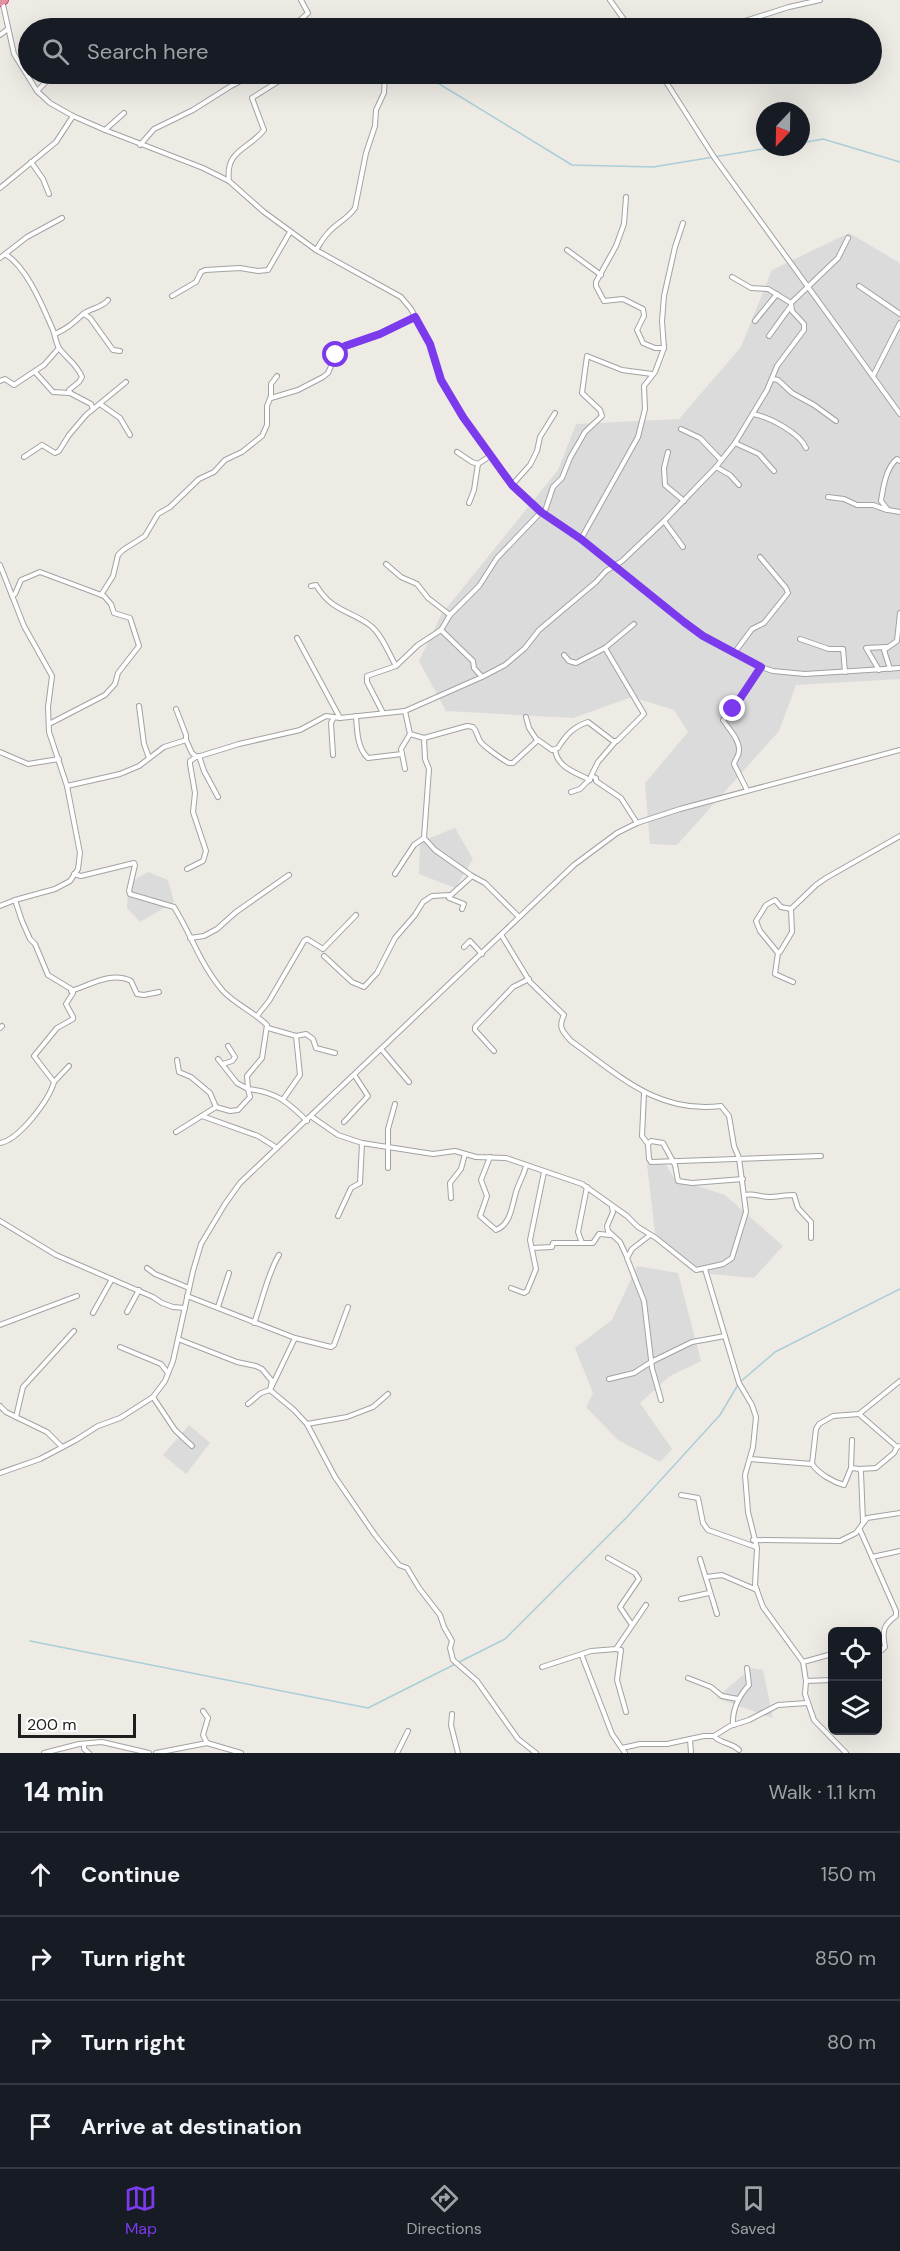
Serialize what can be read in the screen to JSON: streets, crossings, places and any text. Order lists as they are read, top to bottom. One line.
{"scale_bar":"200 m","north":"bottom","page":{"search":"Search here","scale":"200 m","heading":["14 min","Walk · 1.1 km"],"list":[["Continue","150 m"],["Turn right","850 m"],["Turn right","80 m"],"Arrive at destination"],"nav":["Map","Directions","Saved"]}}
